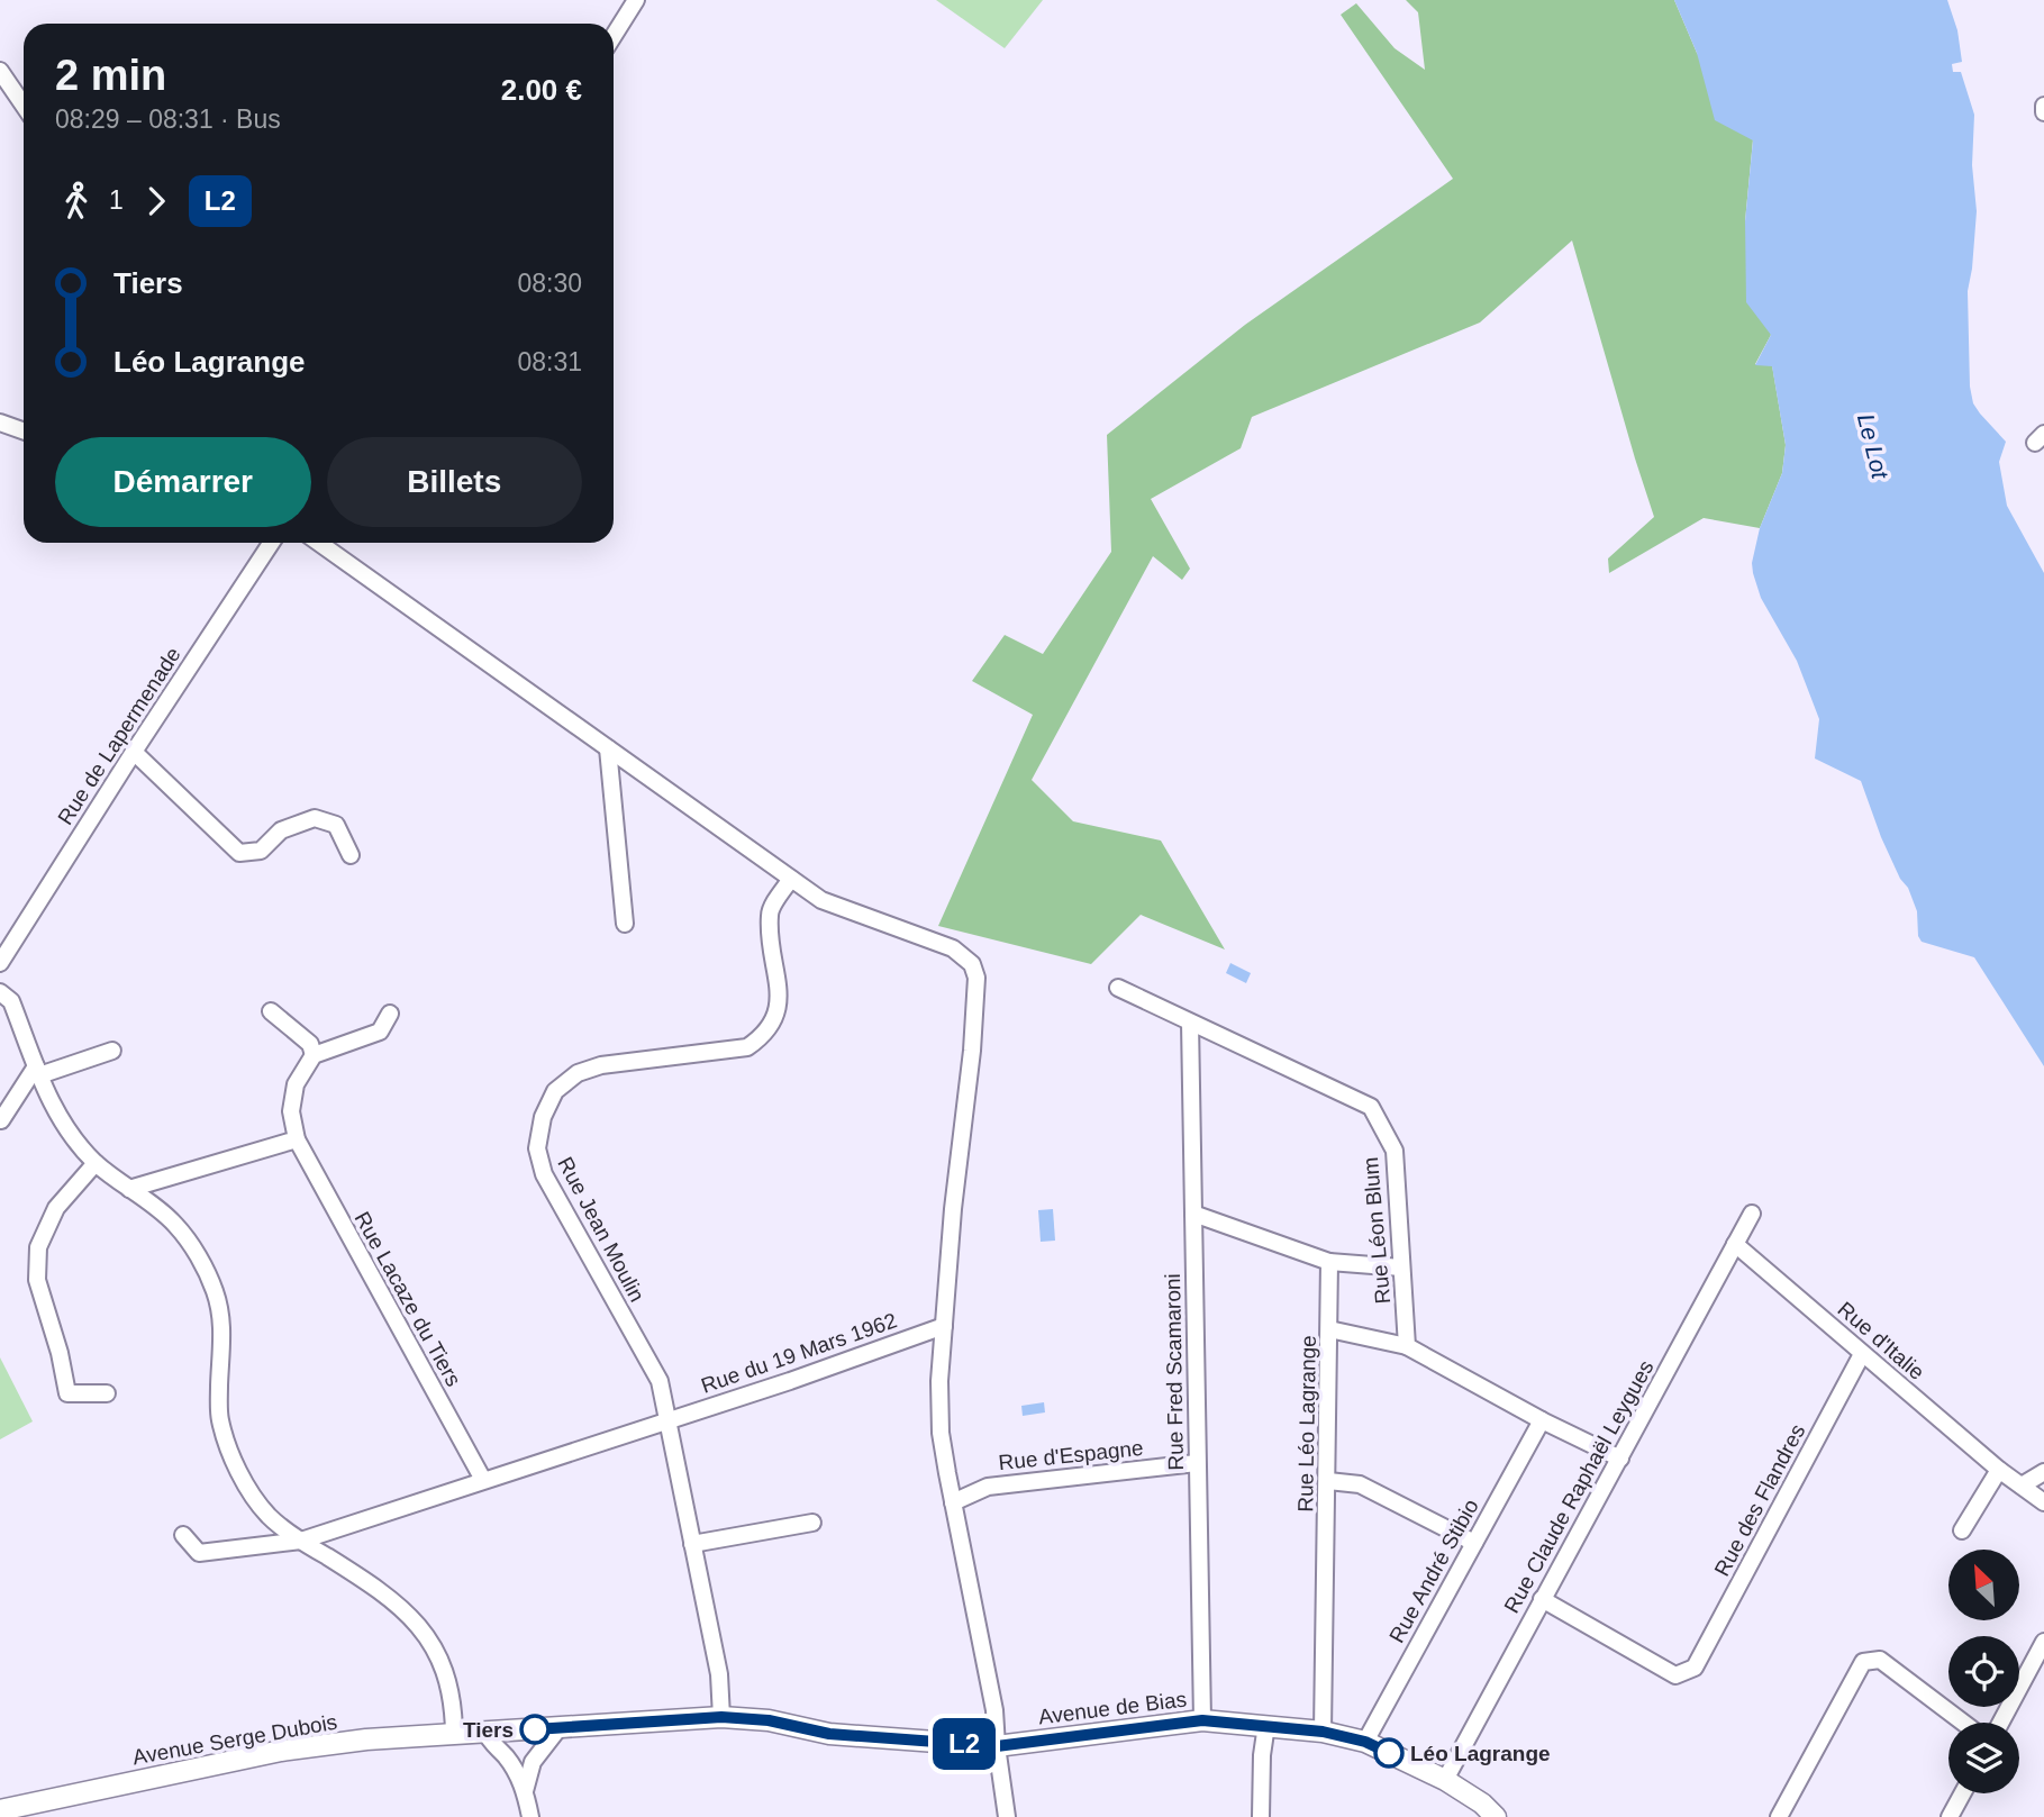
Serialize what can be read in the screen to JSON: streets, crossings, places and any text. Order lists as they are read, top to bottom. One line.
{"streets":{"street":["Rue de Lapermenade","Rue Jean Moulin","Rue Léon Blum","Rue Lacaze du Tiers","Rue d'Italie","Rue du 19 Mars 1962","Rue Fred Scamaroni","Rue Léo Lagrange","Rue d'Espagne","Rue Claude Raphaël Leygues","Rue des Flandres","Rue André Stibio","Avenue de Bias","Avenue Serge Dubois"]},"crossings":[["Rue Jean Moulin","Rue du 19 Mars 1962"],["Rue Jean Moulin","Avenue Serge Dubois"],["Rue Léon Blum","Rue Fred Scamaroni"],["Rue d'Italie","Rue Claude Raphaël Leygues"],["Rue d'Italie","Rue des Flandres"],["Rue Fred Scamaroni","Rue d'Espagne"],["Rue Fred Scamaroni","Avenue de Bias"],["Rue Léo Lagrange","Avenue de Bias"],["Rue Claude Raphaël Leygues","Rue des Flandres"],["Rue Claude Raphaël Leygues","Avenue de Bias"],["Rue André Stibio","Avenue de Bias"],["Avenue de Bias","Avenue Serge Dubois"]],"water":["Le Lot"],"places":["Tiers","Léo Lagrange"],"lines":["bus line L2"],"north":"top left","page":{"on_map":"L2","heading":["2 min","08:29 – 08:31 · Bus","2.00 €"],"legs":["1","L2"],"list":[{"name":"Tiers","value":"08:30"},{"name":"Léo Lagrange","value":"08:31"}],"buttons":["Démarrer","Billets"]}}
